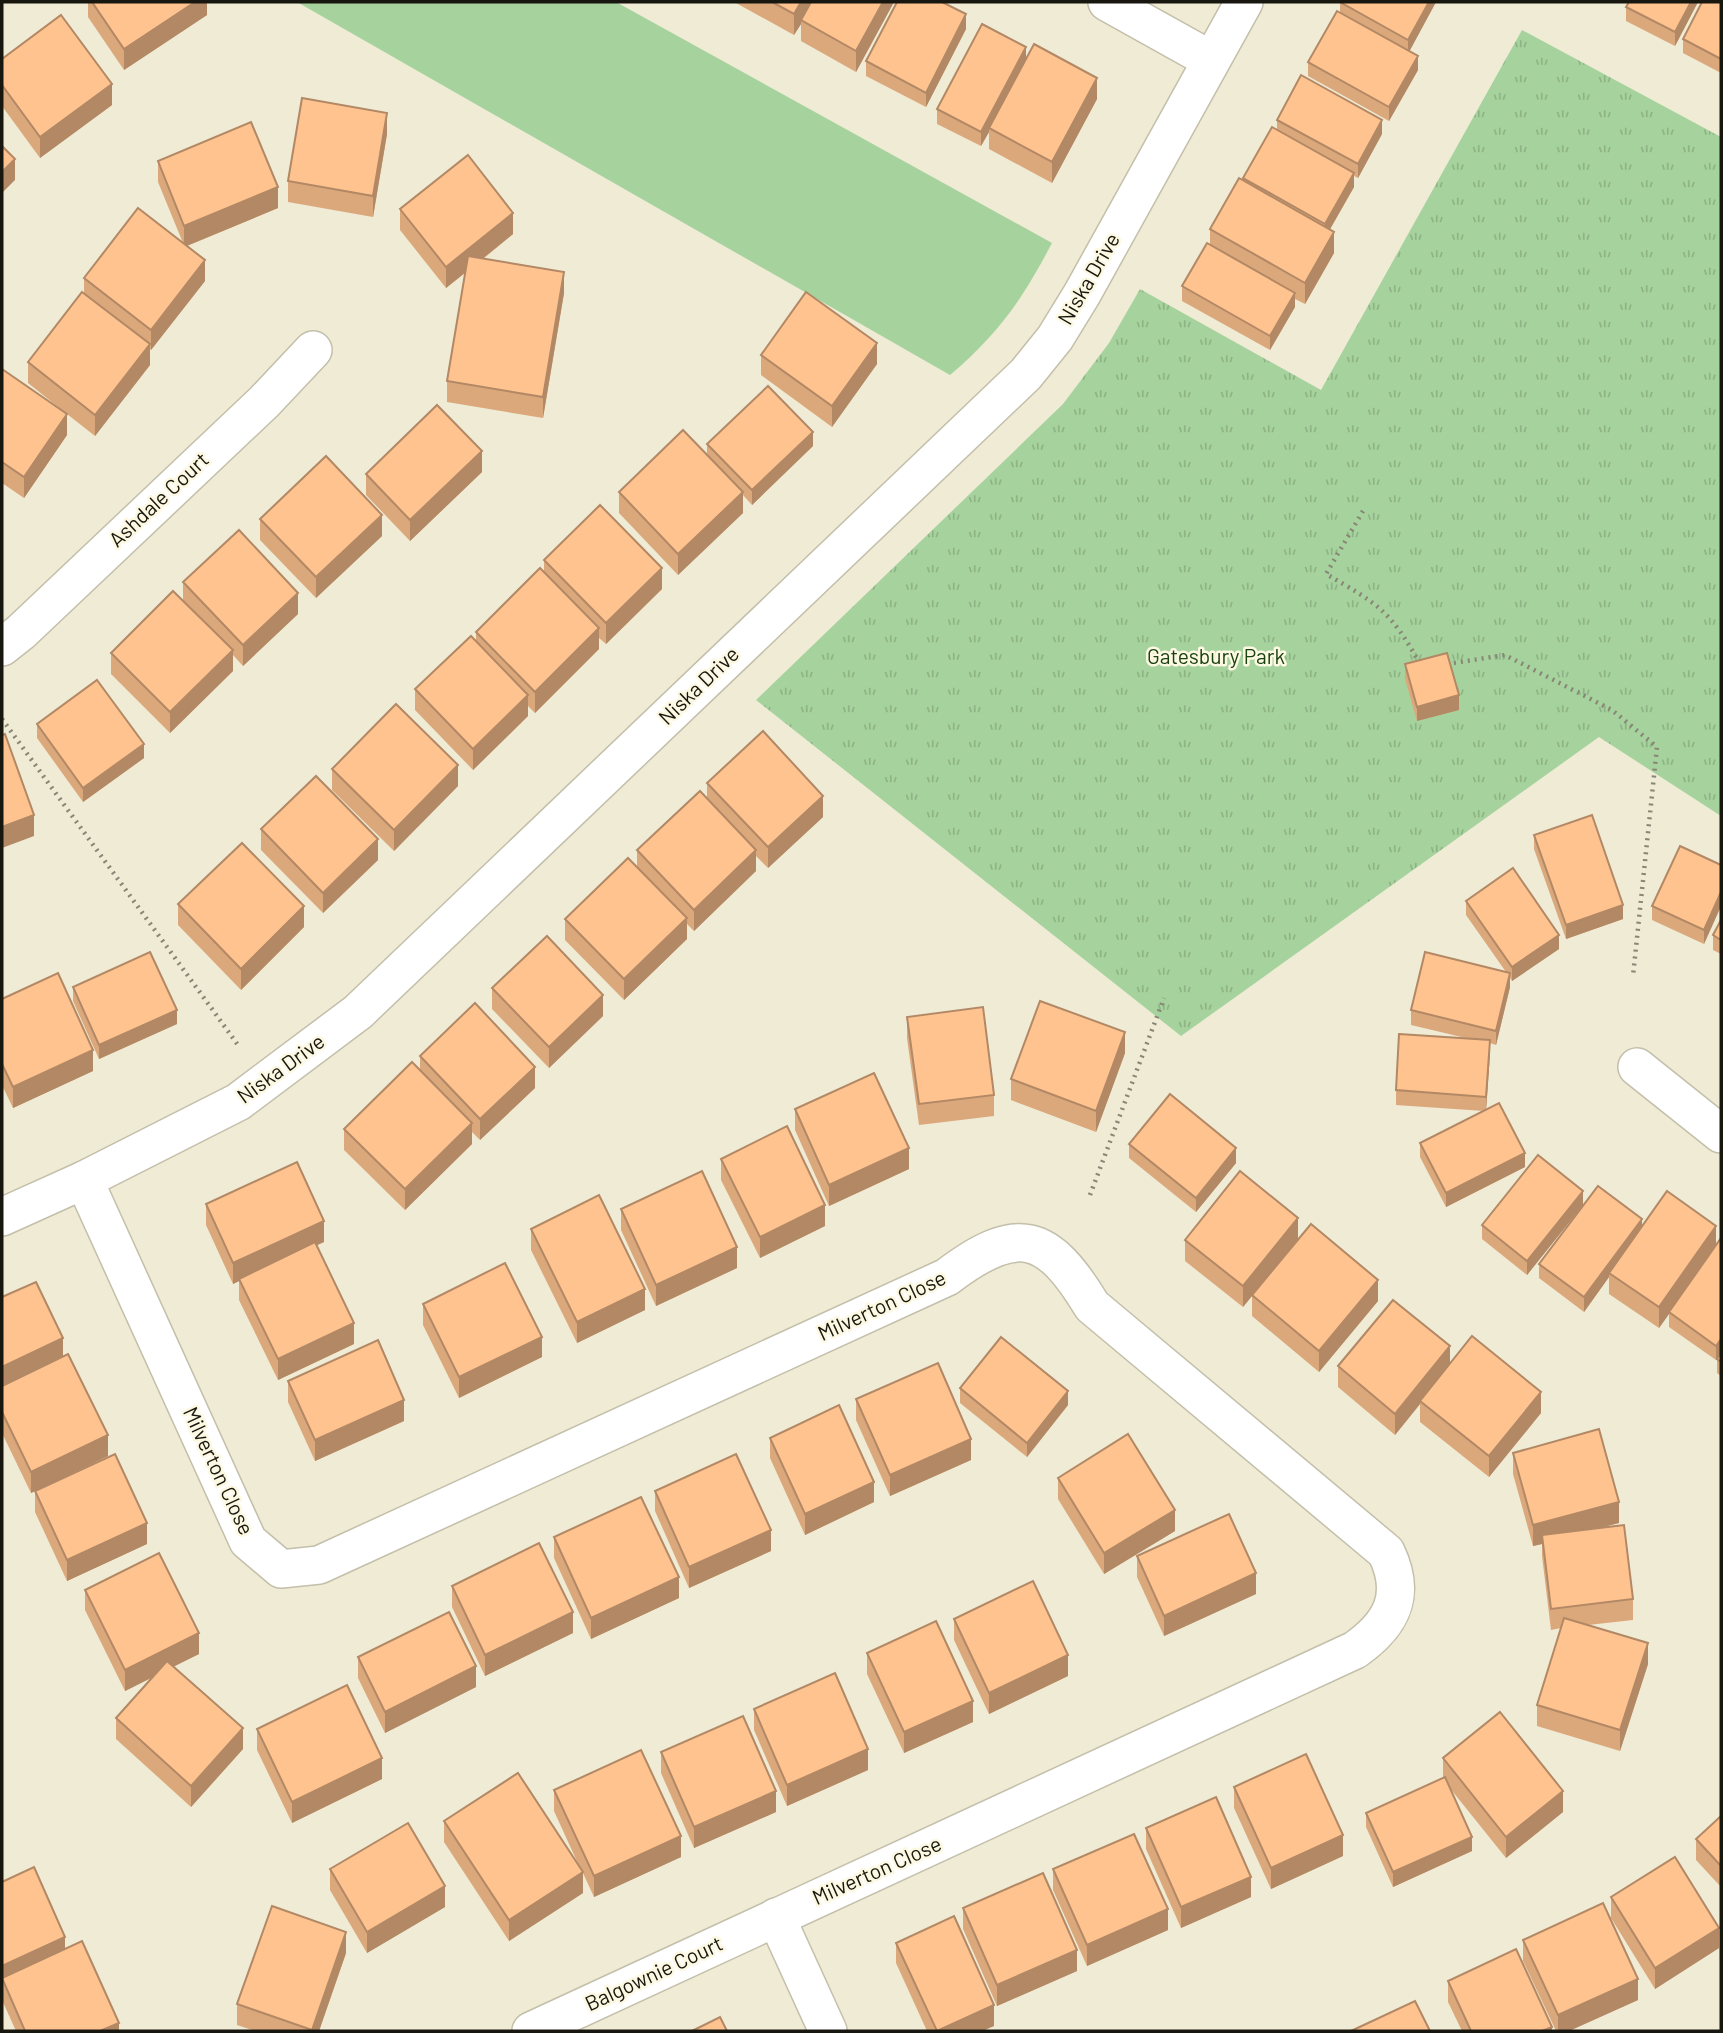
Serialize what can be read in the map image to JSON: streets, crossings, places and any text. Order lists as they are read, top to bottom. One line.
{"streets":{"street":["Niska Drive","Ashdale Court","Milverton Close","Balgownie Court"]},"crossings":[["Niska Drive","Milverton Close"],["Milverton Close","Balgownie Court"]],"parks":["Gatesbury Park"]}
